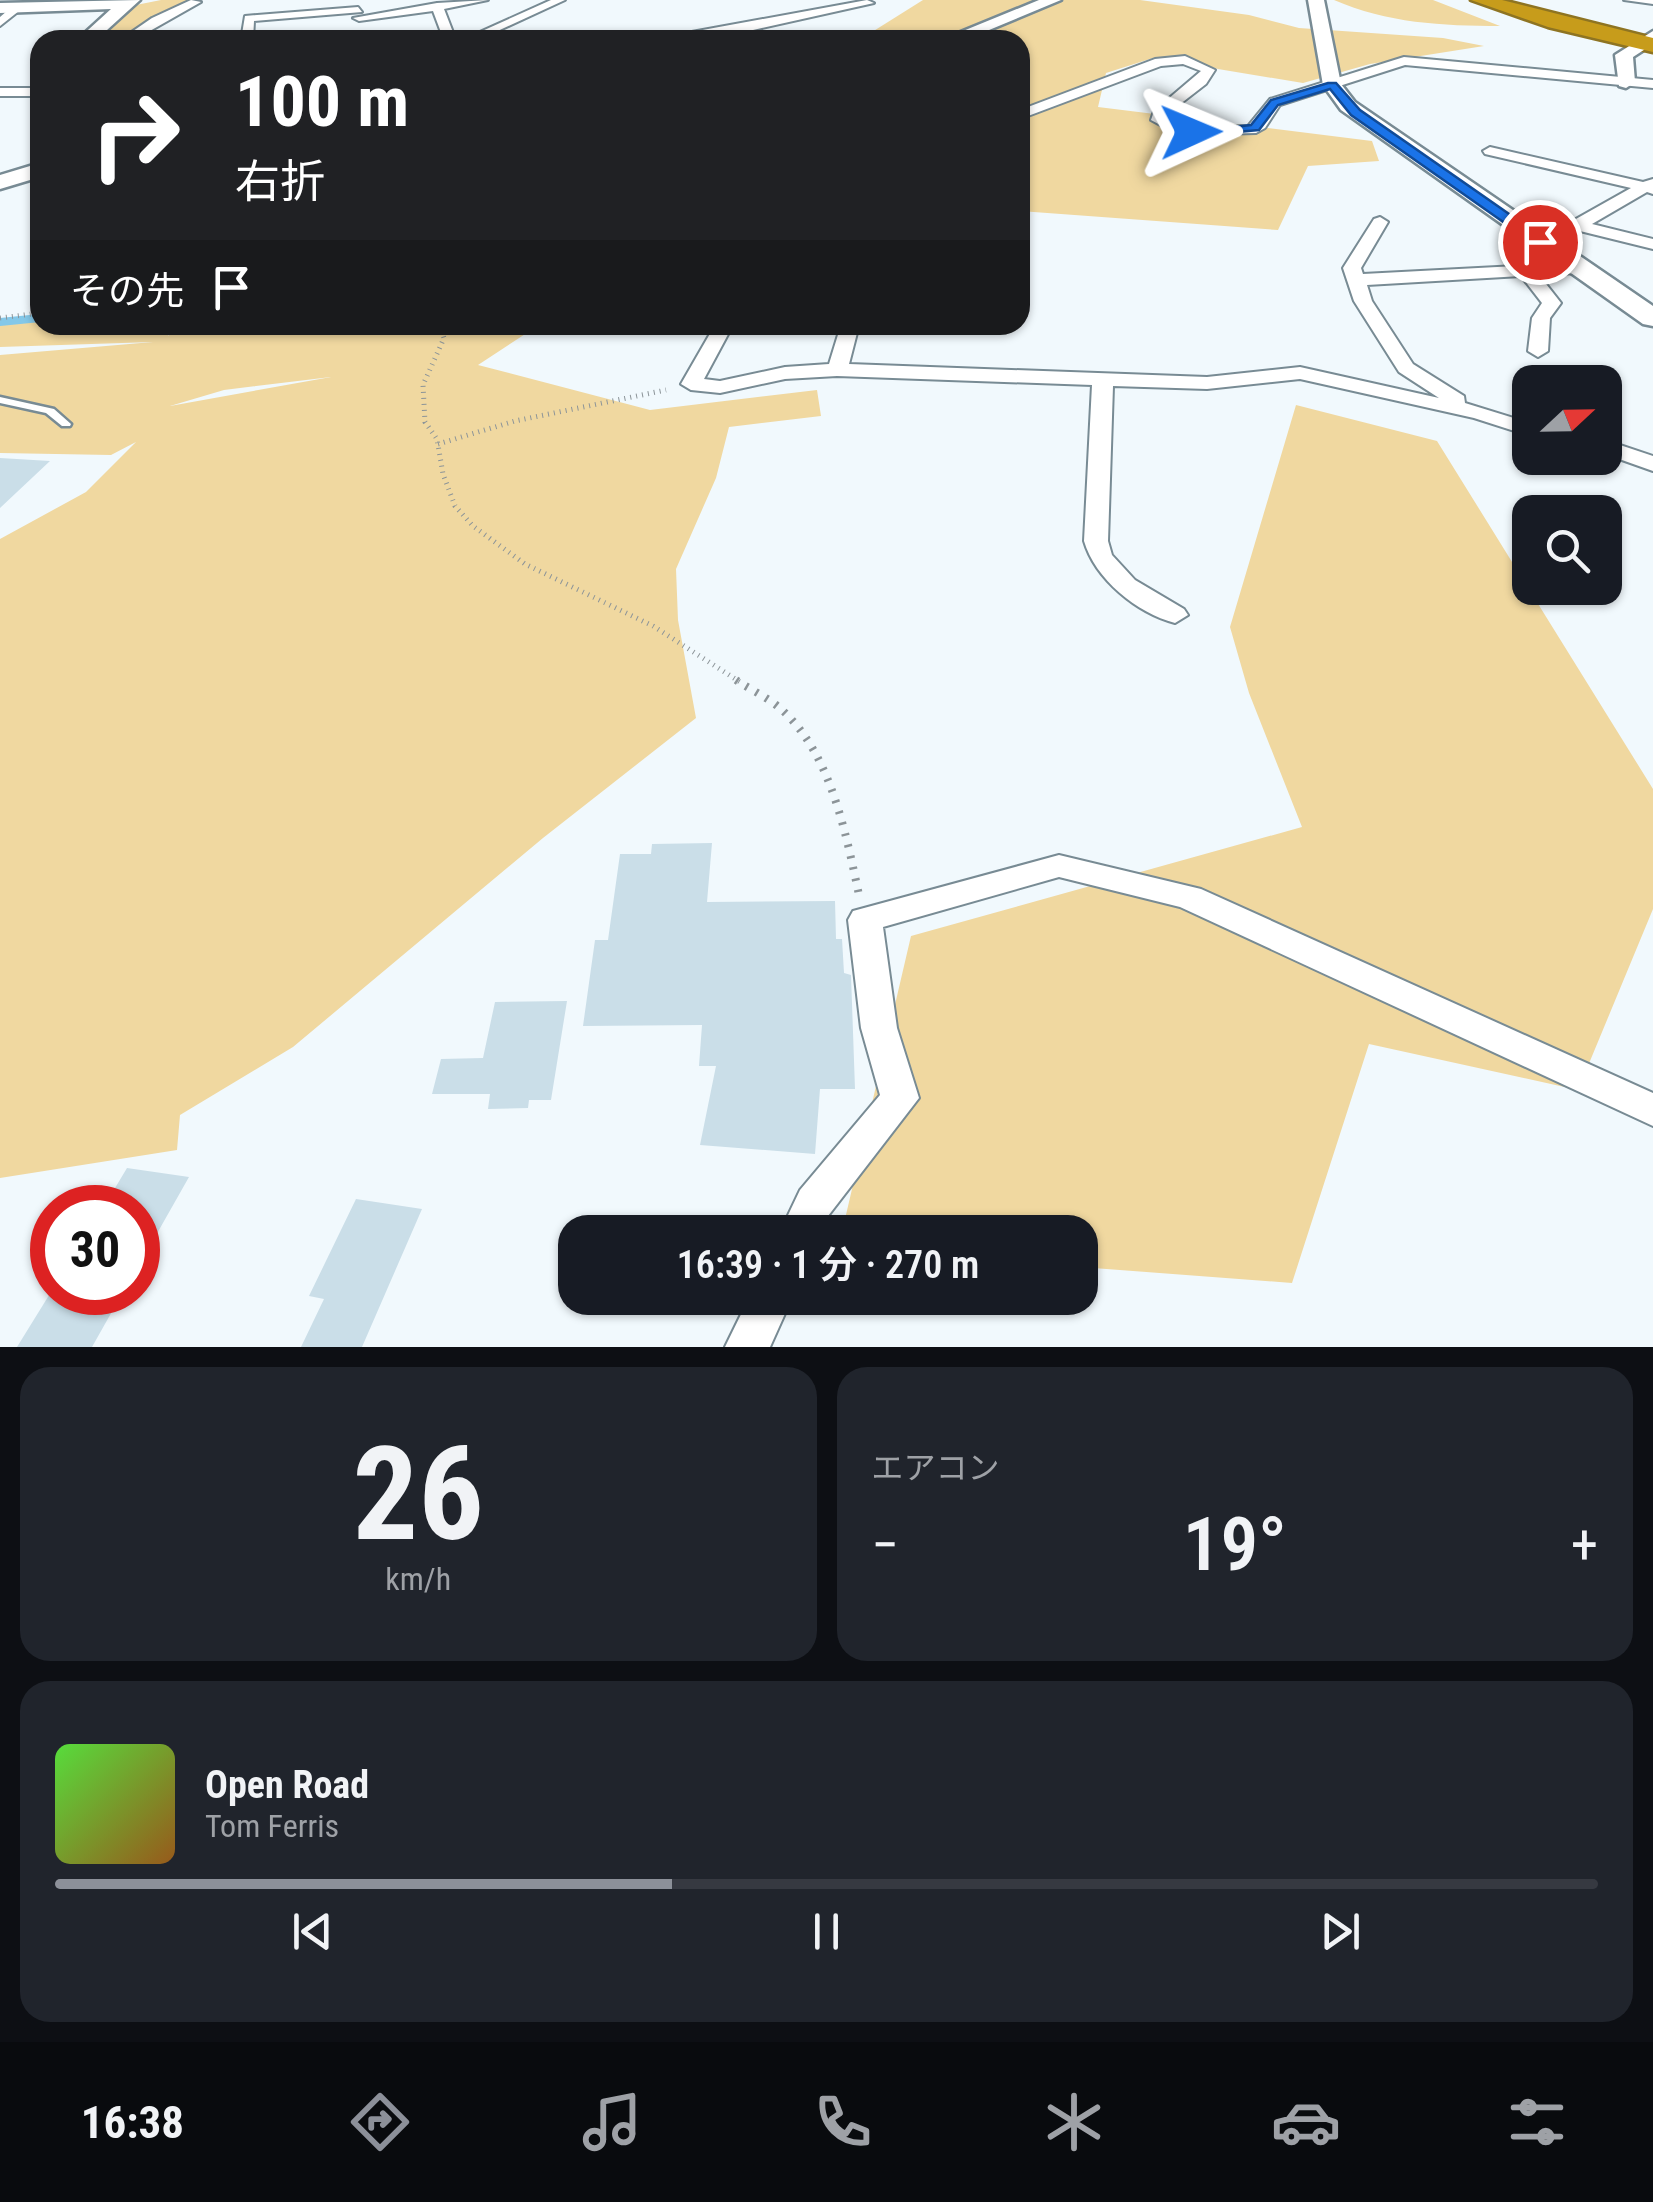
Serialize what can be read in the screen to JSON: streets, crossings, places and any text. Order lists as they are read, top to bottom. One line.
{"north":"right","page":{"turn":["100 m","右折"],"then":"その先","limit":"30","trip":"16:39 · 1 分 · 270 m","tile":[["26","km/h"],"エアコン"],"heat":["−","19°","+"],"song":["Open Road","Tom Ferris"],"tabs":"16:38"}}
